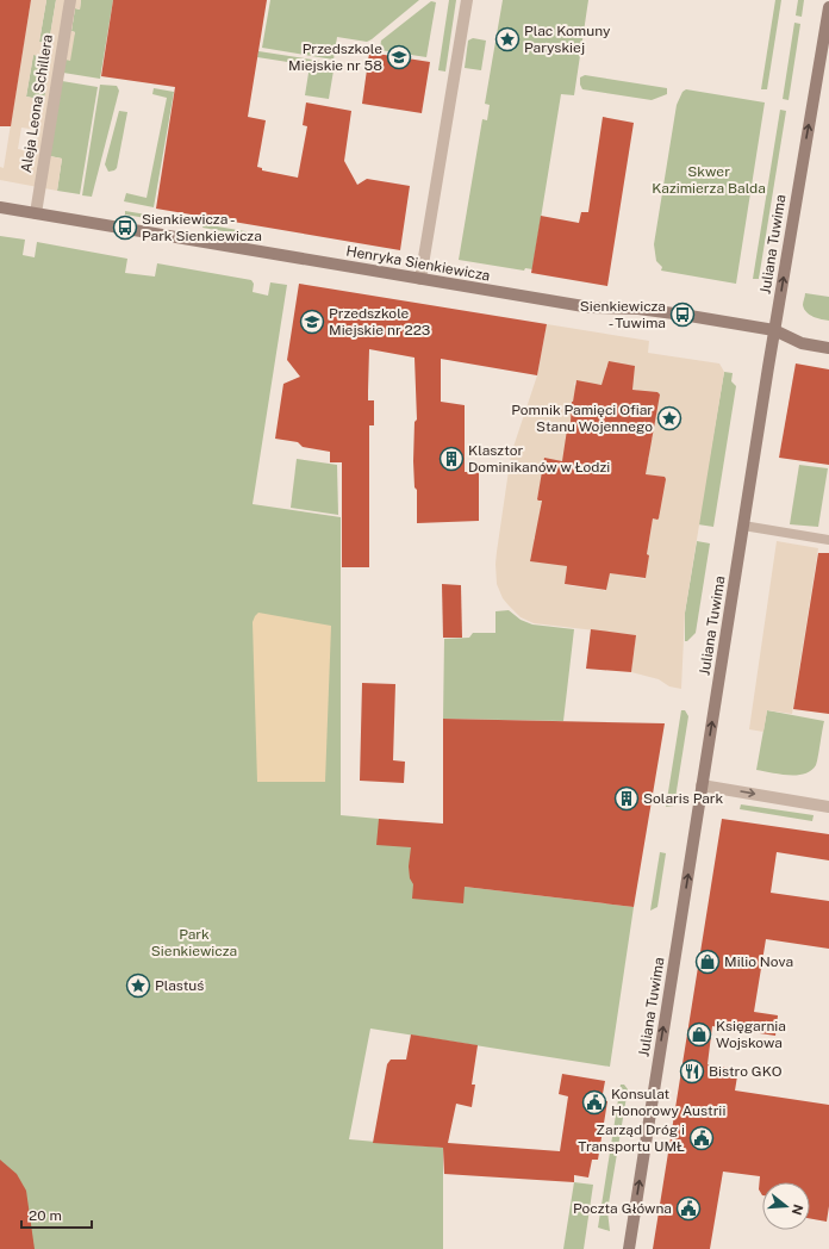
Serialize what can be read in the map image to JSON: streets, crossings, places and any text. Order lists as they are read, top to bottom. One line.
{"streets":{"street":["Aleja Leona Schillera","Juliana Tuwima","Henryka Sienkiewicza"]},"crossings":[["Aleja Leona Schillera","Henryka Sienkiewicza"],["Juliana Tuwima","Henryka Sienkiewicza"]],"one_way":["Juliana Tuwima"],"parks":["Skwer Kazimierza Balda","Park Sienkiewicza"],"places":{"place":["Plac Komuny Paryskiej","Pomnik Pamięci Ofiar Stanu Wojennego","Plastuś"],"school or university":["Przedszkole Miejskie nr 58","Przedszkole Miejskie nr 223"],"bus stop":["Sienkiewicza - Park Sienkiewicza","Sienkiewicza - Tuwima"],"building":["Klasztor Dominikanów w Łodzi","Solaris Park"],"shop":["Milio Nova","Księgarnia Wojskowa"],"restaurant":["Bistro GKO"],"public building":["Konsulat Honorowy Austrii","Zarząd Dróg i Transportu UMŁ","Poczta Główna"]},"scale_bar":"20 m","north":"right"}
